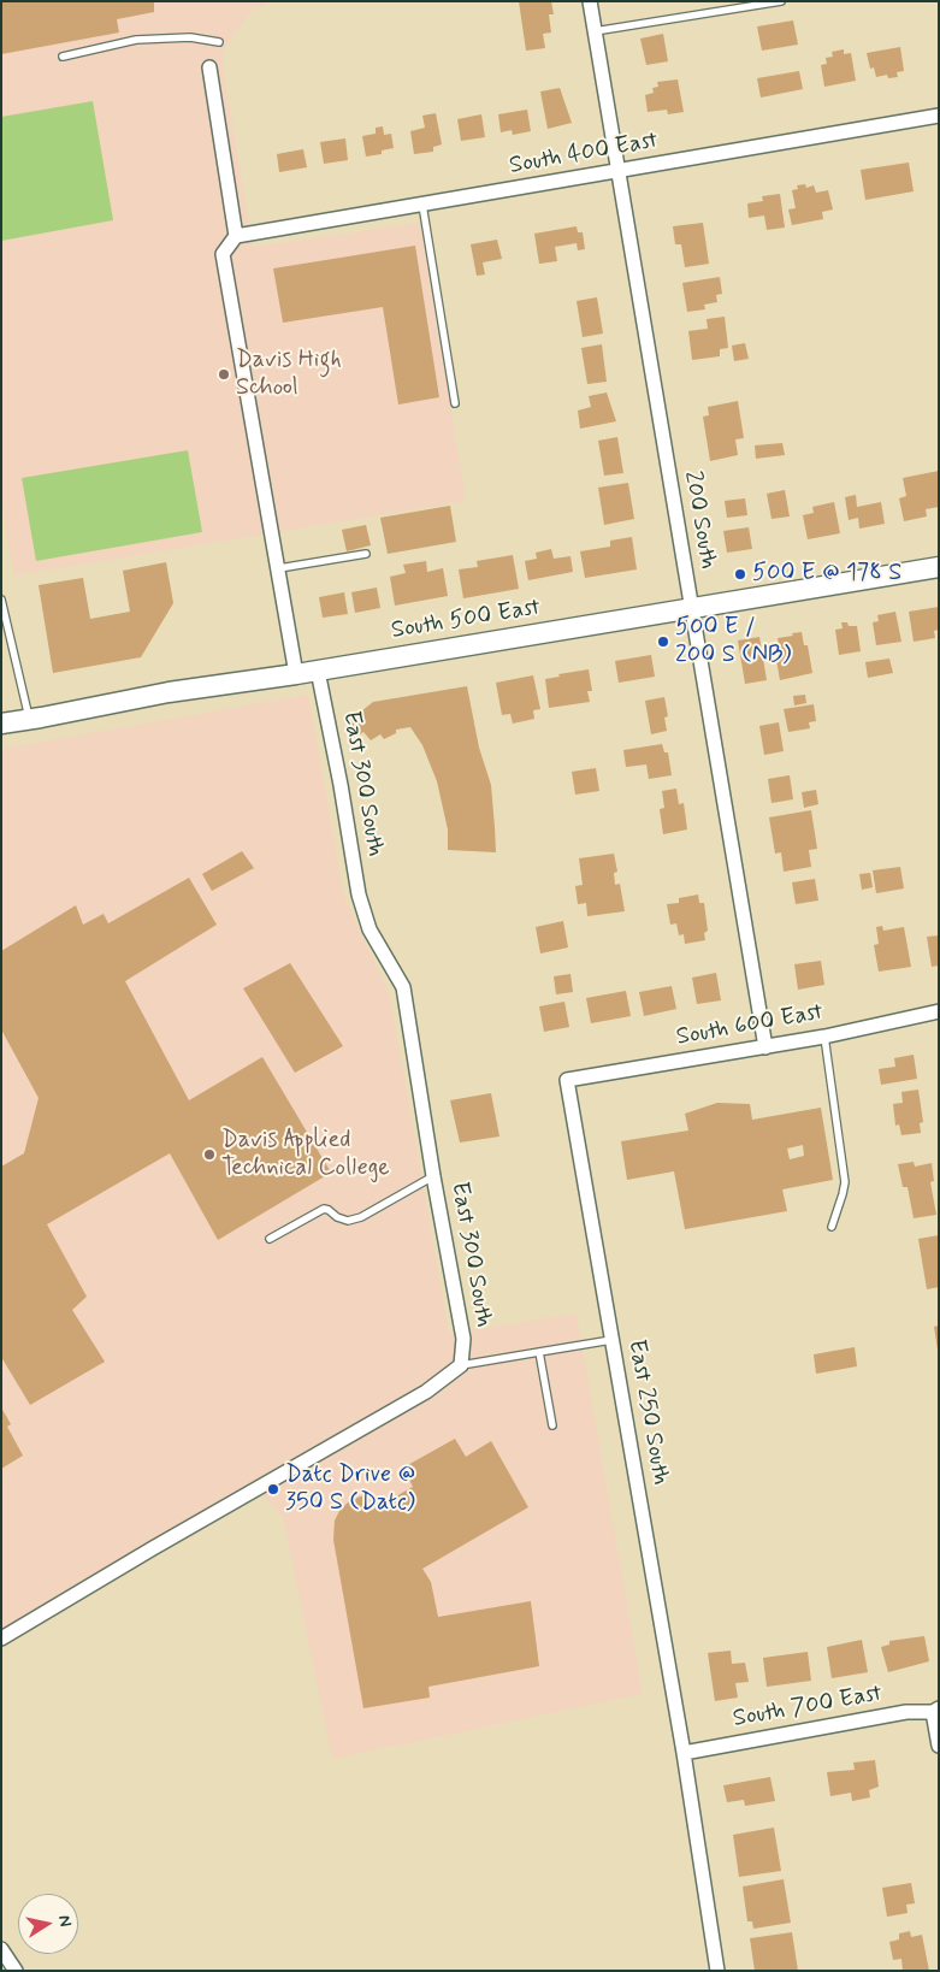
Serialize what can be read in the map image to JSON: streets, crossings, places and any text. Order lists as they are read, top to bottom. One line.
{"streets":{"street":["South 400 East","200 South","South 500 East","East 300 South","South 600 East","East 250 South","South 700 East"]},"crossings":[["South 400 East","200 South"],["200 South","South 500 East"],["200 South","South 600 East"],["South 500 East","East 300 South"],["South 600 East","East 250 South"],["East 250 South","South 700 East"]],"places":["Davis High School","500 E @ 178 S","500 E / 200 S (NB)","Davis Applied Technical College","Datc Drive @ 350 S (Datc)"],"north":"right"}
